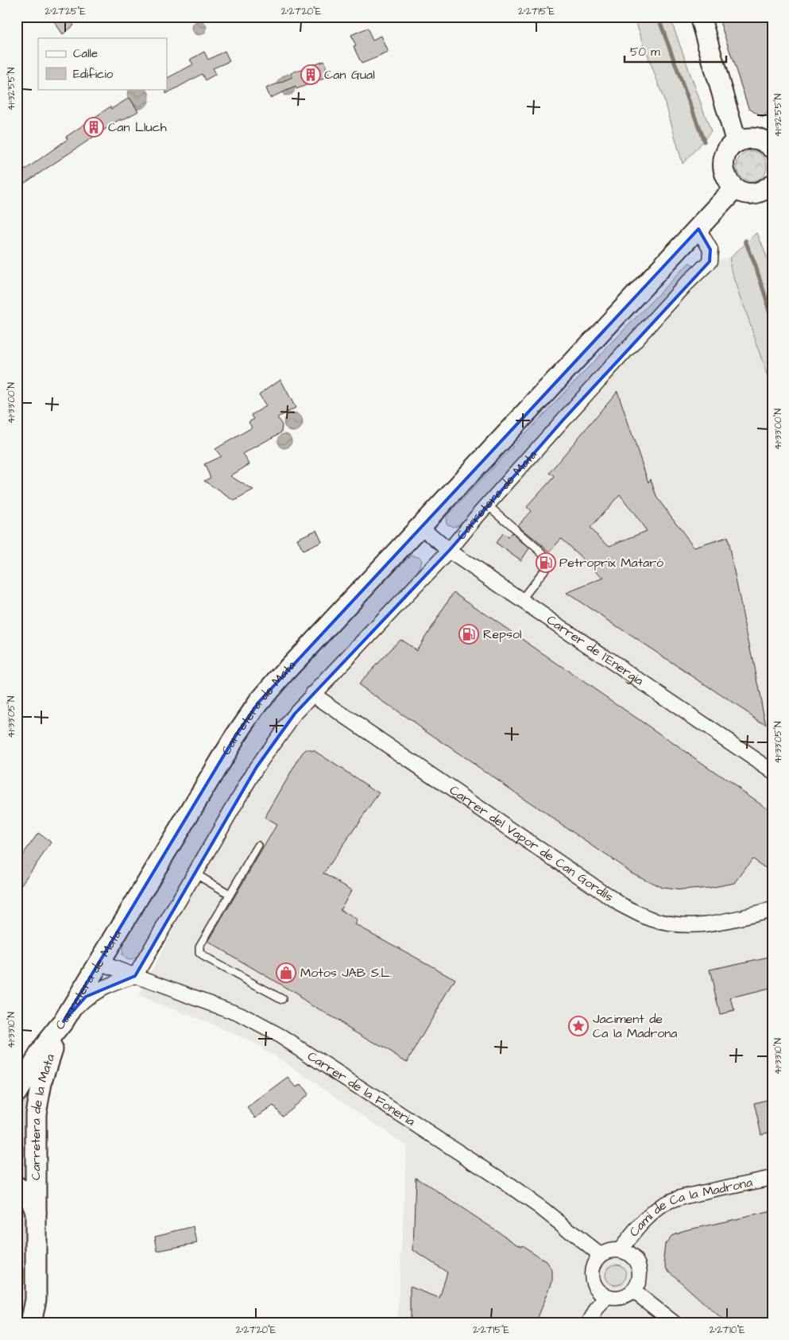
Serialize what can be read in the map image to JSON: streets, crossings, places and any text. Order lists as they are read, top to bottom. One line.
{"streets":{"street":["Carretera de Mata","Carrer de l'Energia","Carrer del Vapor de Can Gordils","Carrer de la Foneria","Carretera de la Mata","Camí de Ca la Madrona"]},"crossings":[["Carretera de Mata","Carrer de l'Energia"],["Carretera de Mata","Carrer del Vapor de Can Gordils"],["Carretera de Mata","Carrer de la Foneria"],["Carretera de Mata","Carretera de la Mata"],["Carrer de la Foneria","Camí de Ca la Madrona"]],"places":{"building":["Can Gual","Can Lluch"],"fuel station":["Petroprix Mataró","Repsol"],"shop":["Motos JAB S.L."],"place":["Jaciment de Ca la Madrona"]},"legend":["Calle","Edificio"],"scale_bar":"50 m","coordinates":["2°27'25\"E","2°27'20\"E","2°27'15\"E","41°32'55\"N","41°33'00\"N","41°33'05\"N","41°33'10\"N","2°27'10\"E"]}
